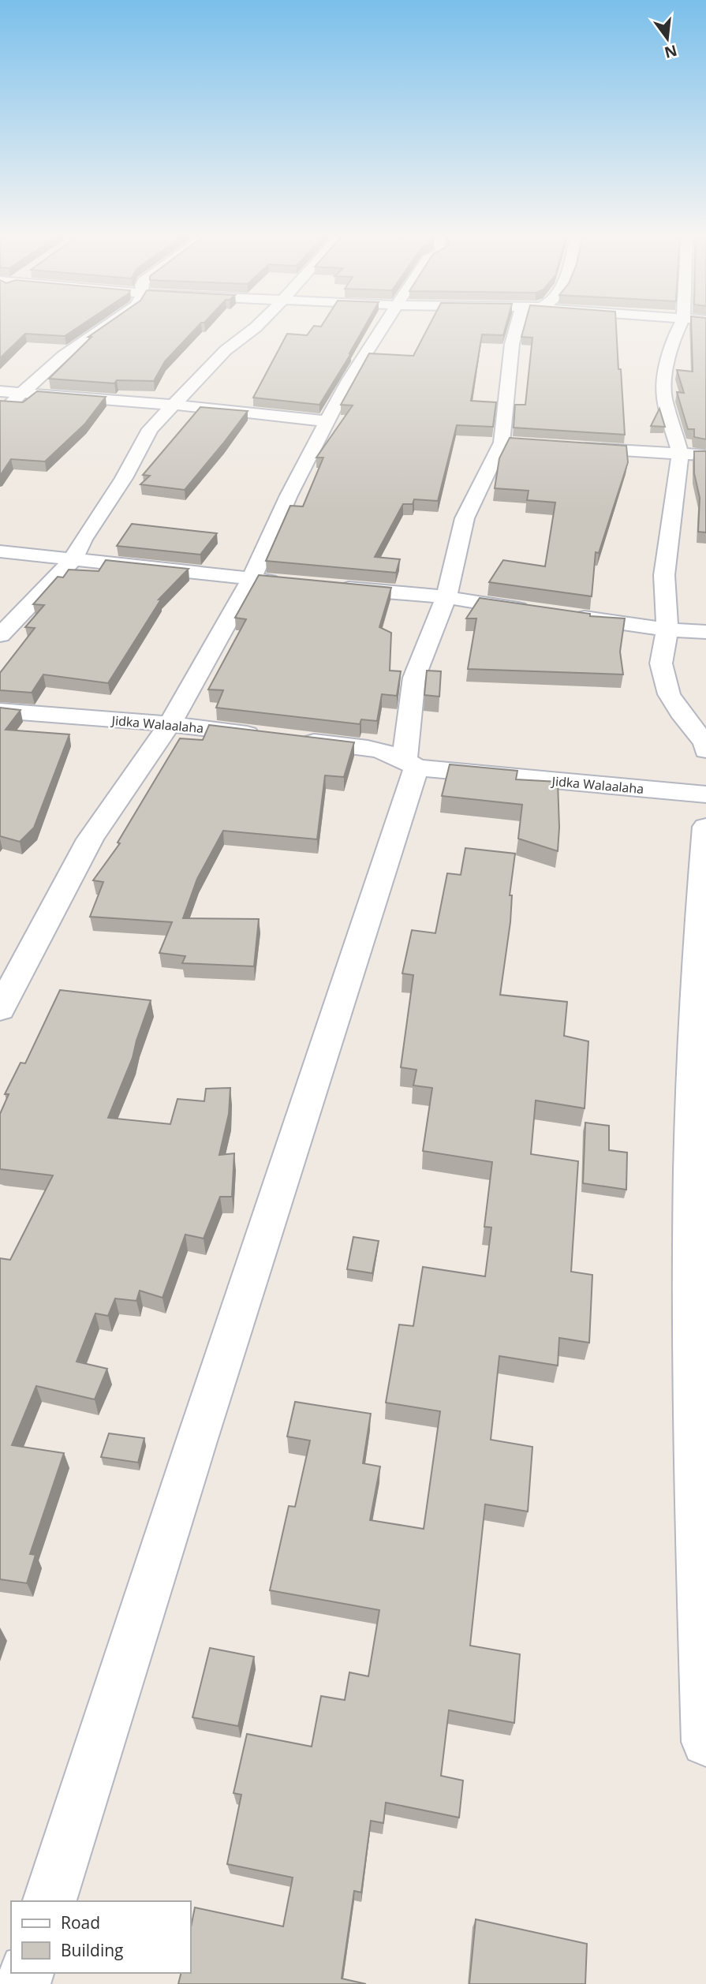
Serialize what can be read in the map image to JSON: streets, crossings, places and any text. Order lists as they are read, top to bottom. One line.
{"streets":{"street":["Jidka Walaalaha"]},"legend":["Road","Building"],"north":"bottom"}
